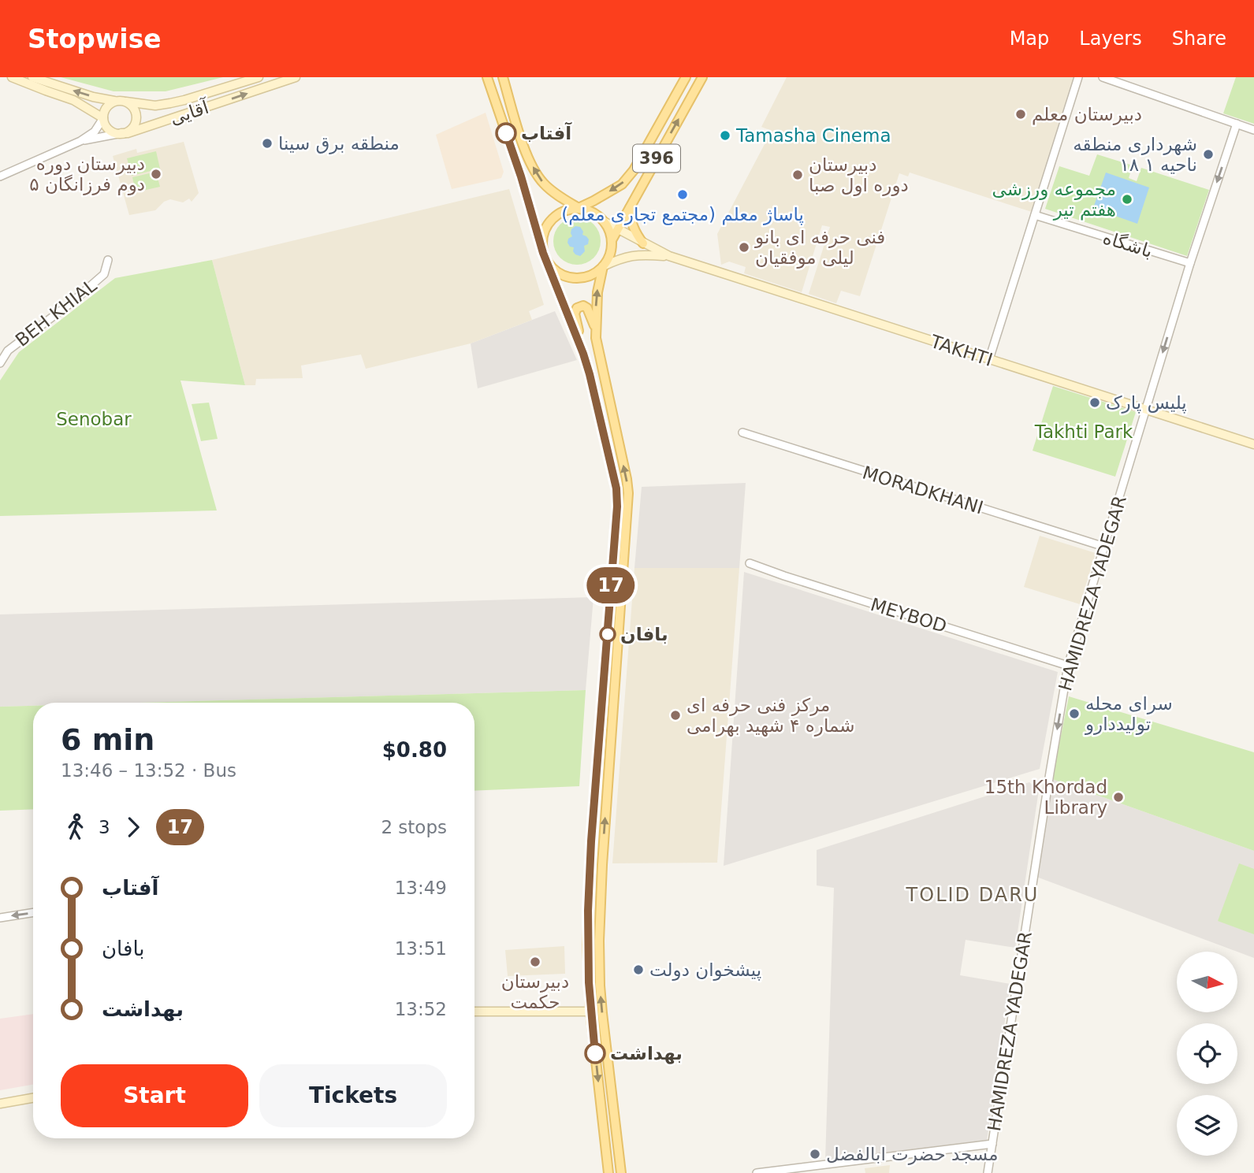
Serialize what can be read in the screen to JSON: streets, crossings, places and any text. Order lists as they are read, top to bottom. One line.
{"streets":{"main road":["آقایی","396","TAKHTI"],"street":["باشگاه","BEH KHIAL","MORADKHANI","HAMIDREZA YADEGAR","MEYBOD"]},"crossings":[["396","TAKHTI"],["باشگاه","HAMIDREZA YADEGAR"],["TAKHTI","HAMIDREZA YADEGAR"],["MORADKHANI","HAMIDREZA YADEGAR"],["HAMIDREZA YADEGAR","MEYBOD"]],"one_way":["HAMIDREZA YADEGAR"],"districts":["TOLID DARU"],"parks":["Senobar","Takhti Park"],"places":["دبیرستان معلم","آفتاب","Tamasha Cinema","منطقه برق سینا","شهرداری منطقه ۱۸ ناحیه ۱","دبیرستان دوره دوم فرزانگان ۵","دبیرستان دوره اول صبا","پاساژ معلم (مجتمع تجاری معلم)","مجموعه ورزشی هفتم تیر","فنی حرفه ای بانو لیلی موفقیان","پلیس پارک","بافان","سرای محله تولیددارو","مرکز فنی حرفه ای شماره ۴ شهید بهرامی","15th Khordad Library","دبیرستان حکمت","پیشخوان دولت","بهداشت","مسجد حضرت ابالفضل"],"lines":["bus line 17"],"north":"right","page":{"header":"Stopwise","nav":["Map","Layers","Share"],"on_map":"17","heading":["6 min","13:46 – 13:52 · Bus","$0.80"],"legs":["3","17","2 stops"],"list":[{"name":"آفتاب","value":"13:49"},{"name":"بافان","value":"13:51"},{"name":"بهداشت","value":"13:52"}],"buttons":["Start","Tickets"]}}
